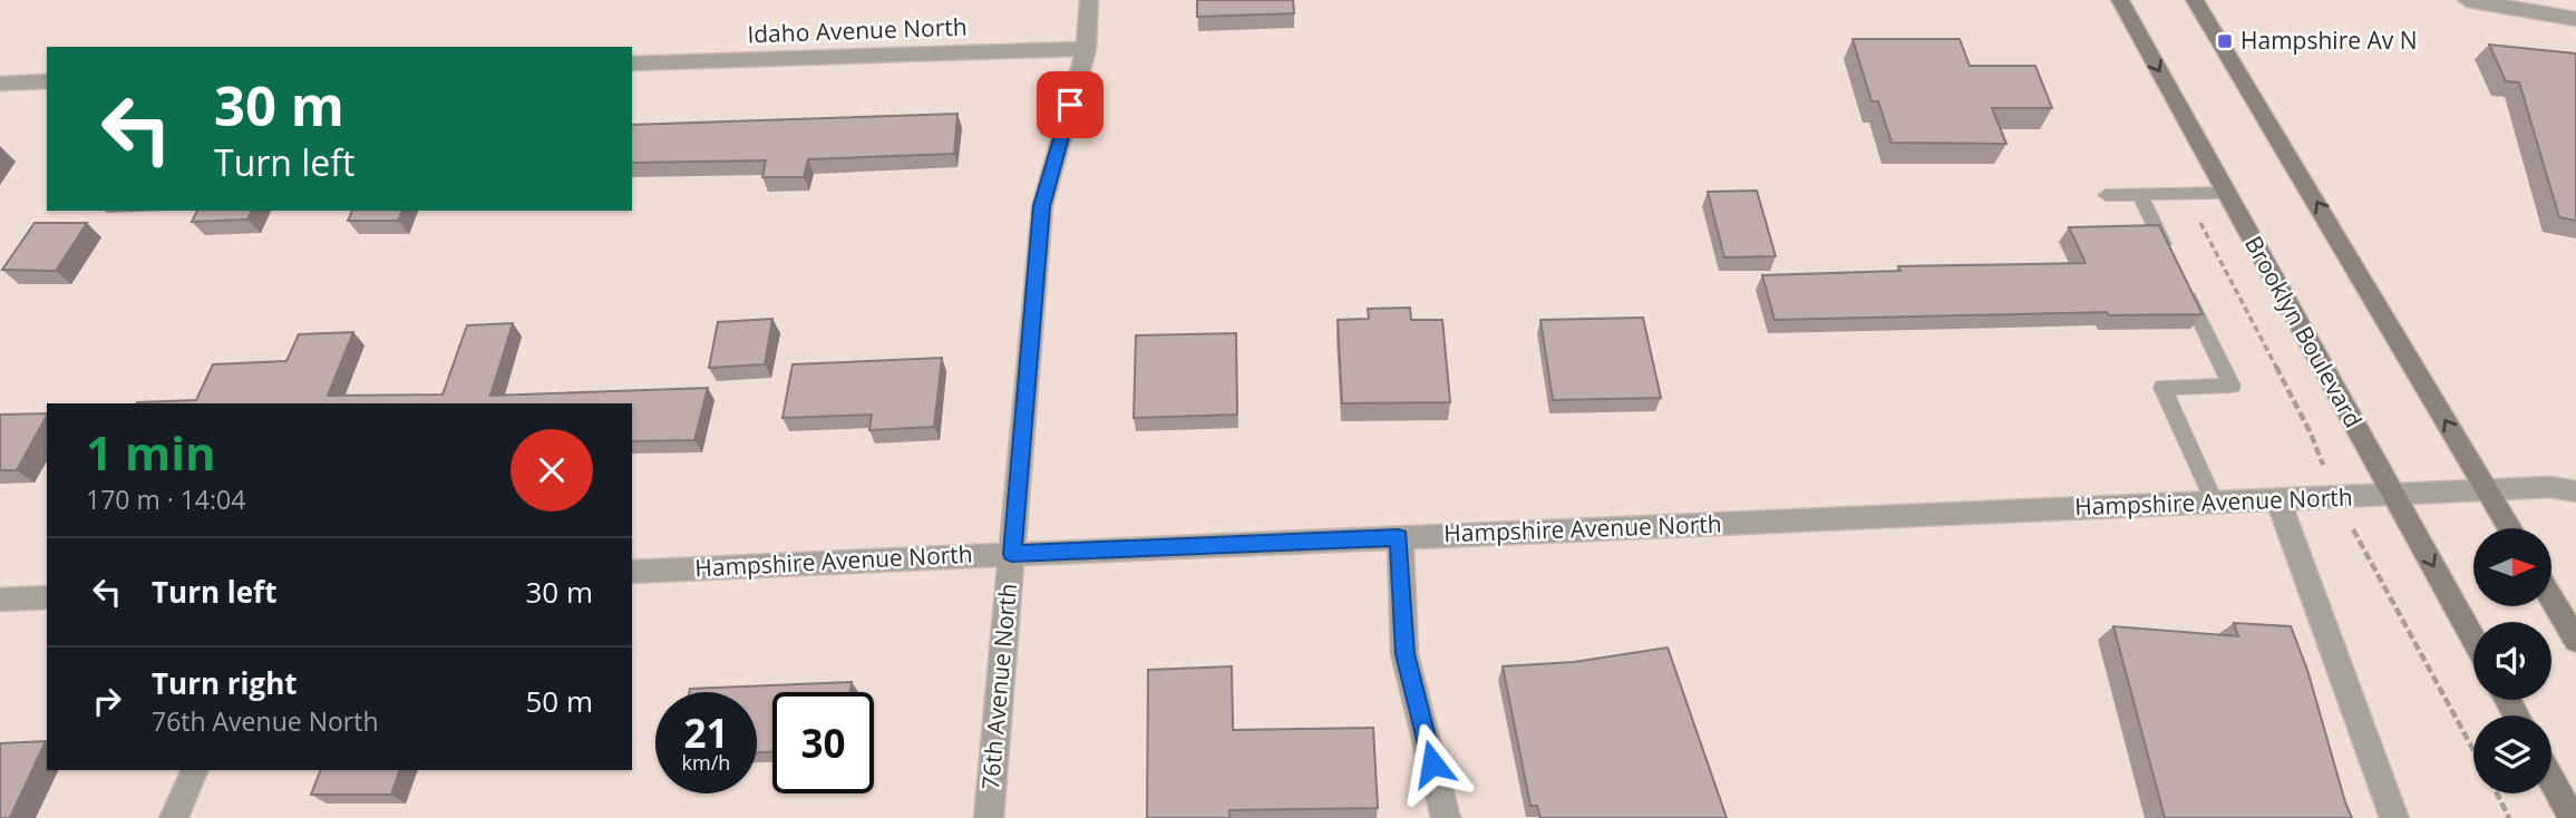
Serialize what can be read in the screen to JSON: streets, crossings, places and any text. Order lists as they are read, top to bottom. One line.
{"streets":{"main road":["Brooklyn Boulevard"],"street":["Idaho Avenue North","Hampshire Avenue North","76th Avenue North"]},"crossings":[["Idaho Avenue North","76th Avenue North"],["Brooklyn Boulevard","Hampshire Avenue North"],["Hampshire Avenue North","76th Avenue North"]],"places":{"transit":["Hampshire Av N"]},"north":"right","page":{"turn":["30 m","Turn left"],"heading":["1 min","170 m · 14:04"],"list":[{"name":"Turn left","value":"30 m"},{"name":"Turn right","note":"76th Avenue North","value":"50 m"}],"speed":"21 km/h","limit":"30"}}
